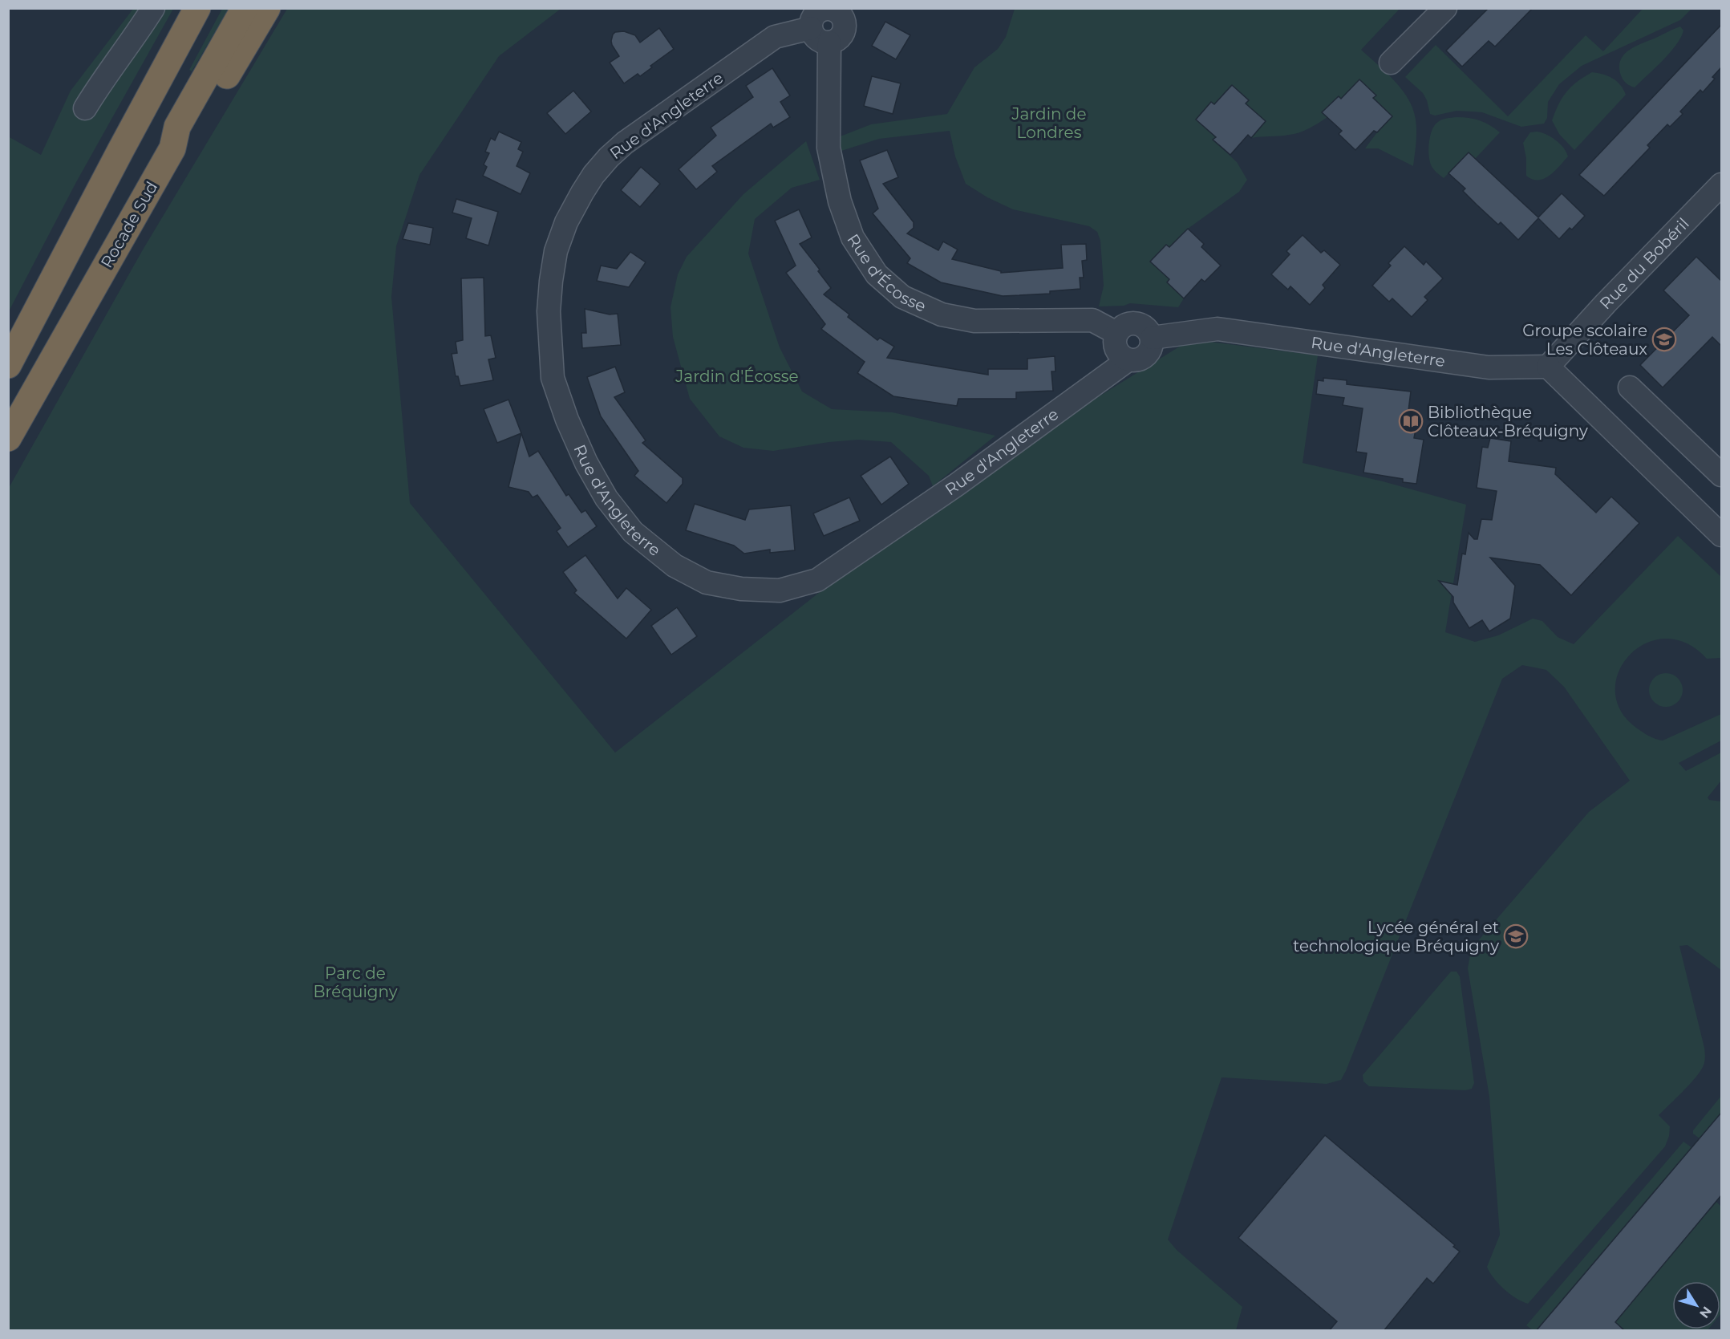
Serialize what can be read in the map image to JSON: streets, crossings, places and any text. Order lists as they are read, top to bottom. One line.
{"streets":{"highway":["Rocade Sud"],"street":["Rue d'Angleterre","Rue du Bobéril","Rue d'Écosse"]},"crossings":[["Rue d'Angleterre","Rue du Bobéril"],["Rue d'Angleterre","Rue d'Écosse"]],"parks":["Jardin de Londres","Jardin d'Écosse","Parc de Bréquigny"],"places":{"school or university":["Groupe scolaire Les Clôteaux","Lycée général et technologique Bréquigny"],"library":["Bibliothèque Clôteaux-Bréquigny"]},"north":"bottom right"}
